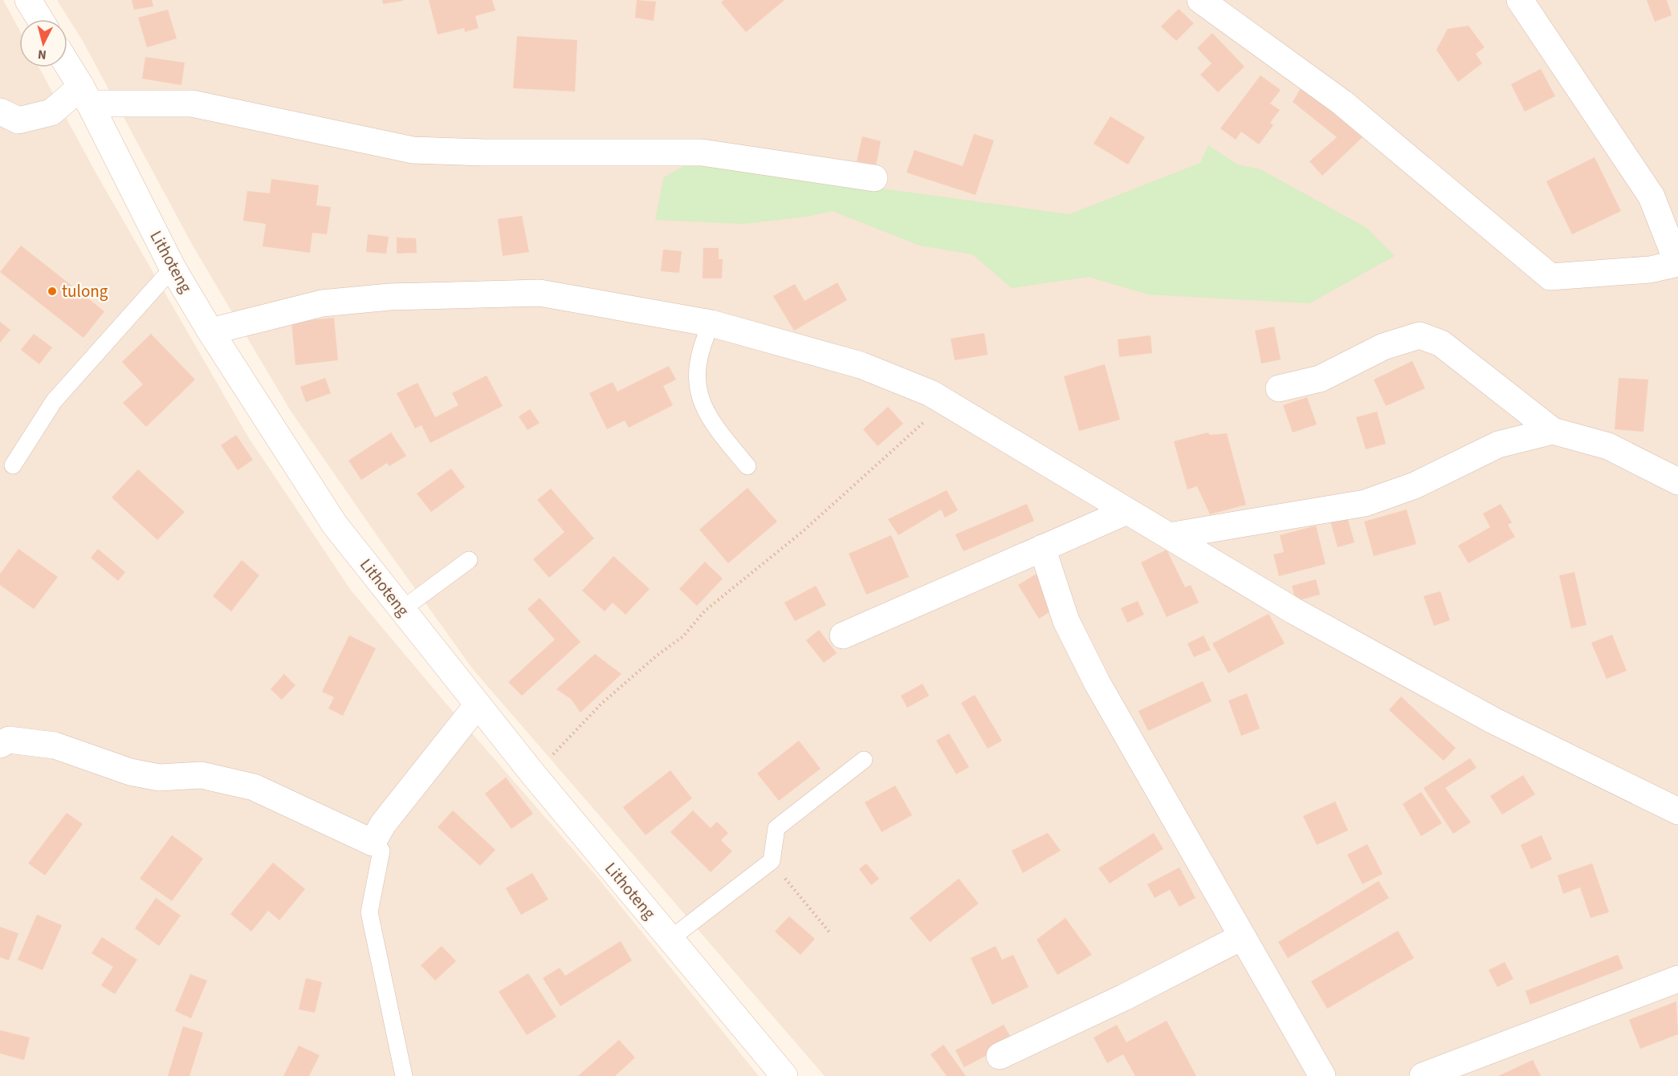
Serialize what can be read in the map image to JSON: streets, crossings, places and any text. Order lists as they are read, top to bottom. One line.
{"streets":{"street":["Lithoteng"]},"places":["tulong"],"north":"bottom"}
